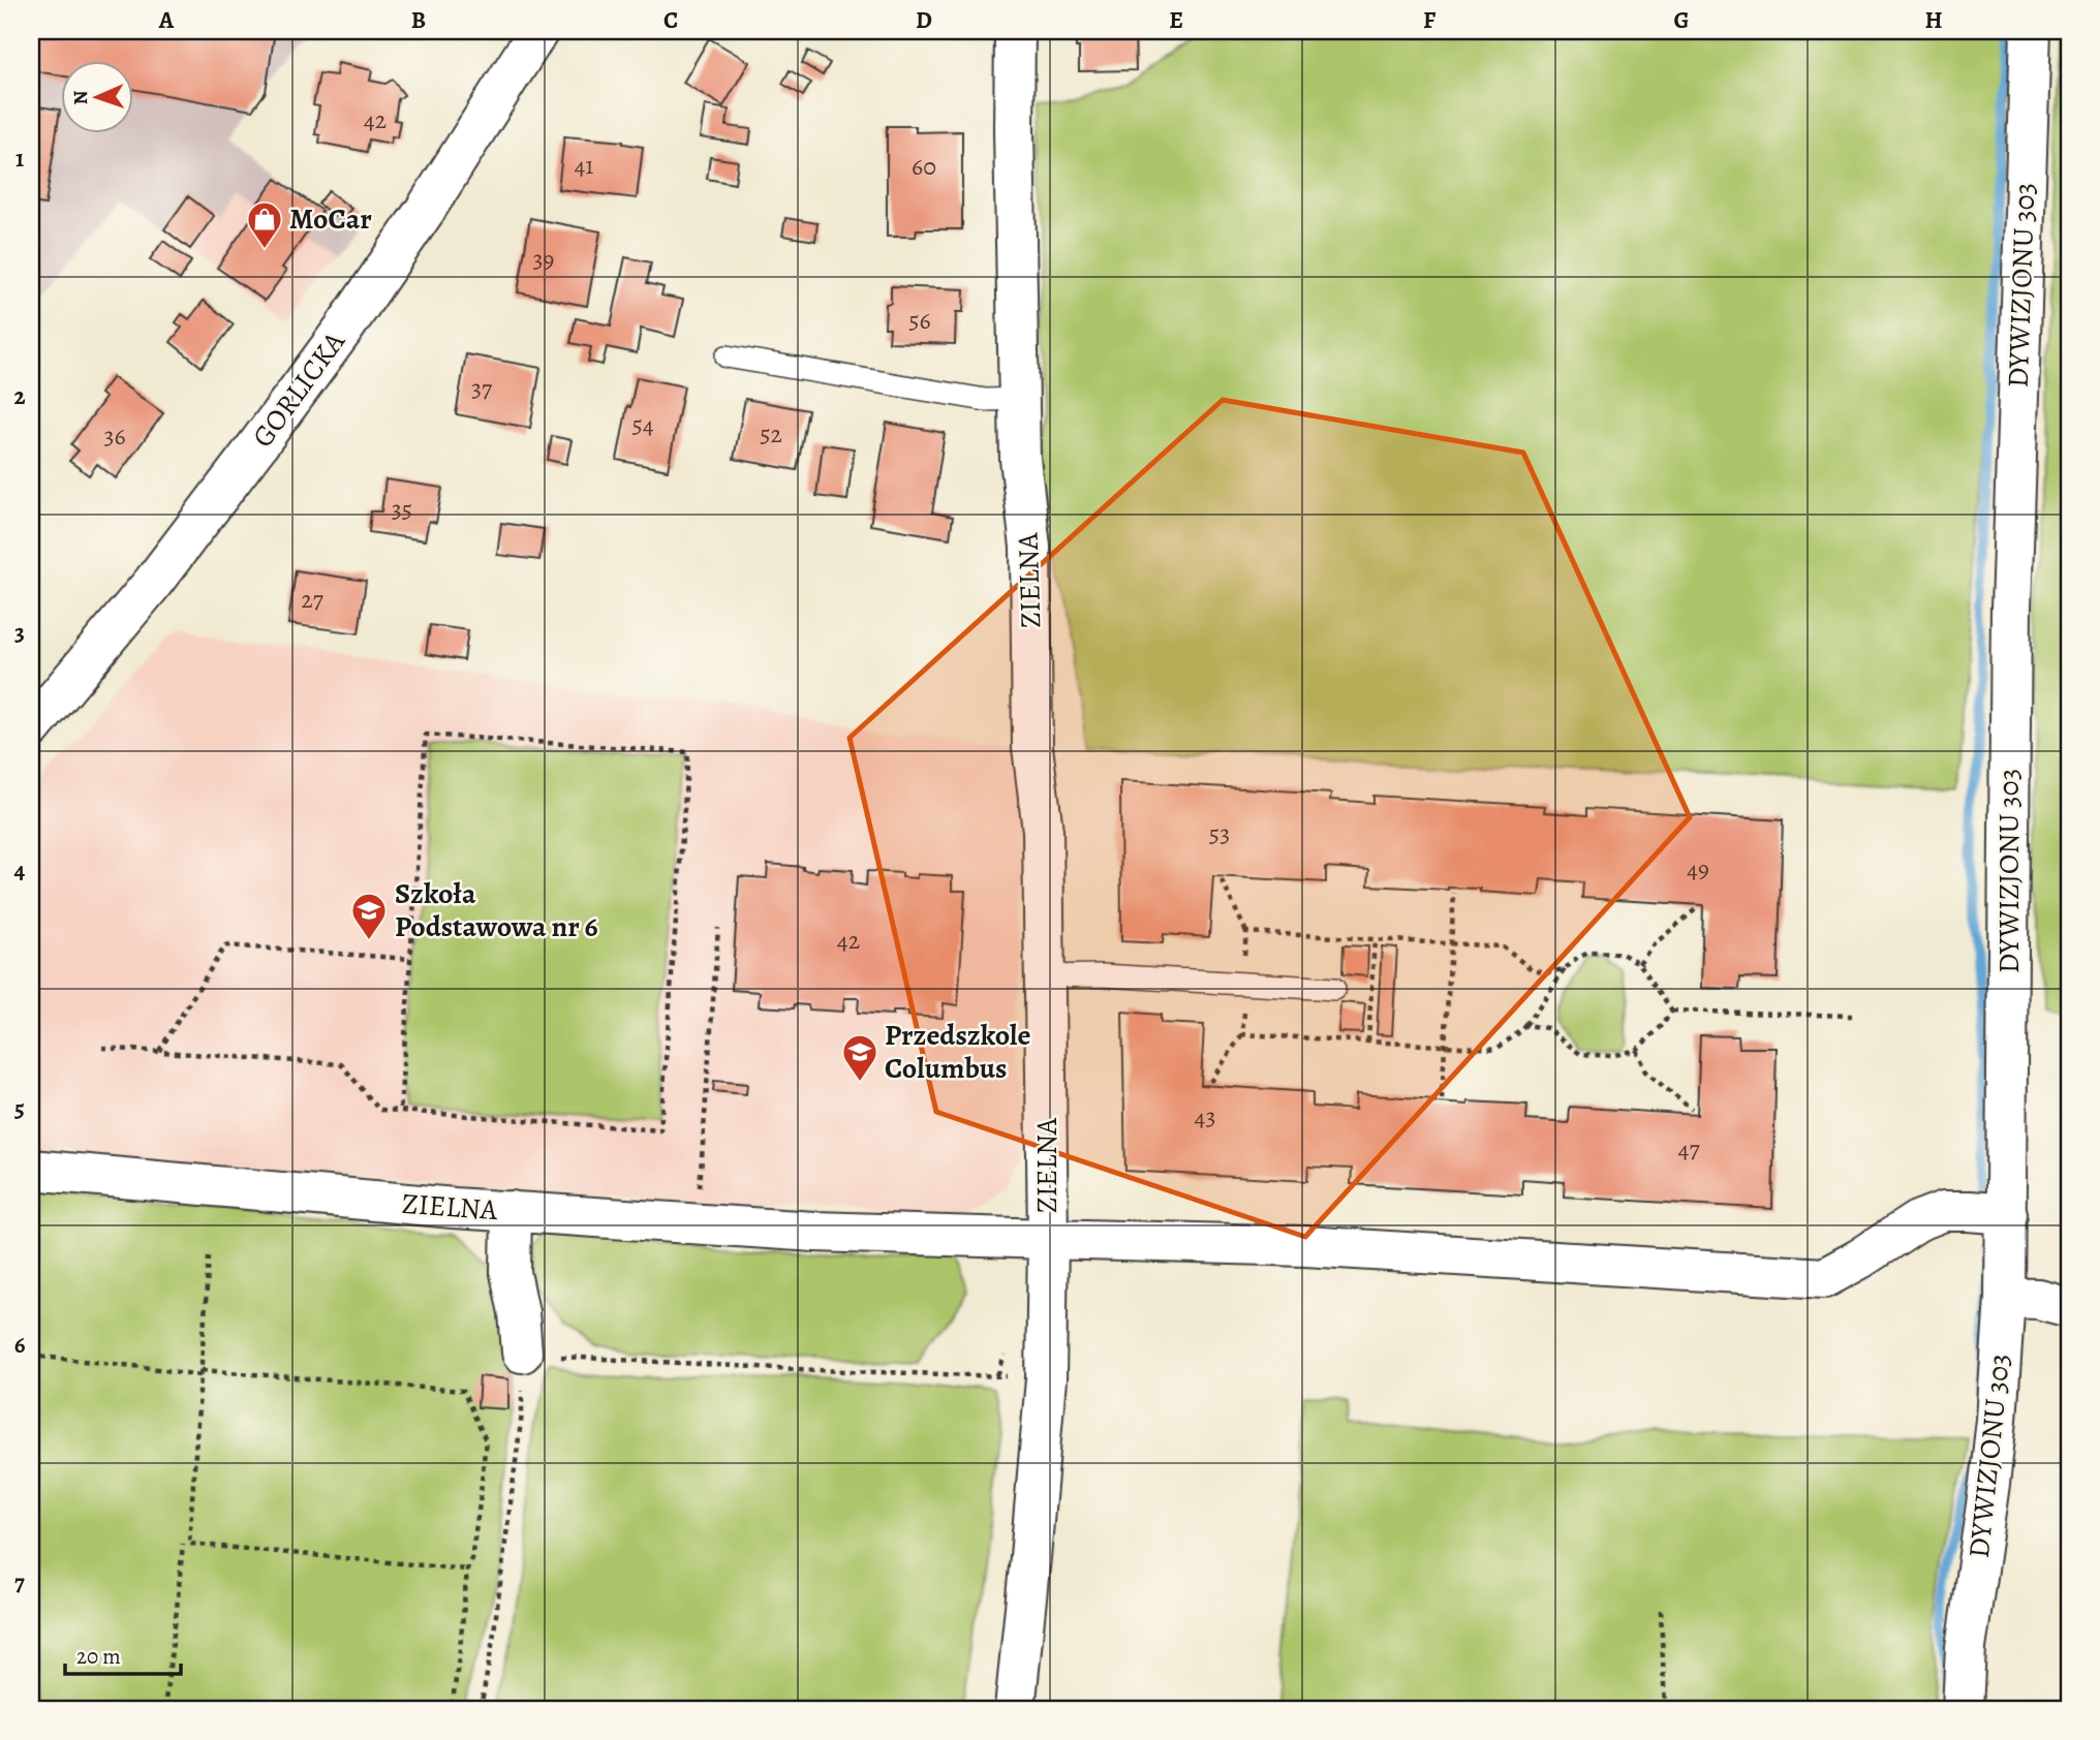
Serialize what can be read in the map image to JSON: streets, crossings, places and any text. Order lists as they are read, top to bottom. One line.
{"streets":{"street":["DYWIZJONU 303","GORLICKA","ZIELNA"]},"places":{"shop":["MoCar"],"school or university":["Szkoła Podstawowa nr 6","Przedszkole Columbus"]},"house_numbers":["42","41","60","39","56","37","54","52","36","35","27","53","49","42","43","47"],"scale_bar":"20 m","north":"left","grid":{"columns":["A","B","C","D","E","F","G","H"],"rows":["1","2","3","4","5","6","7"]}}
